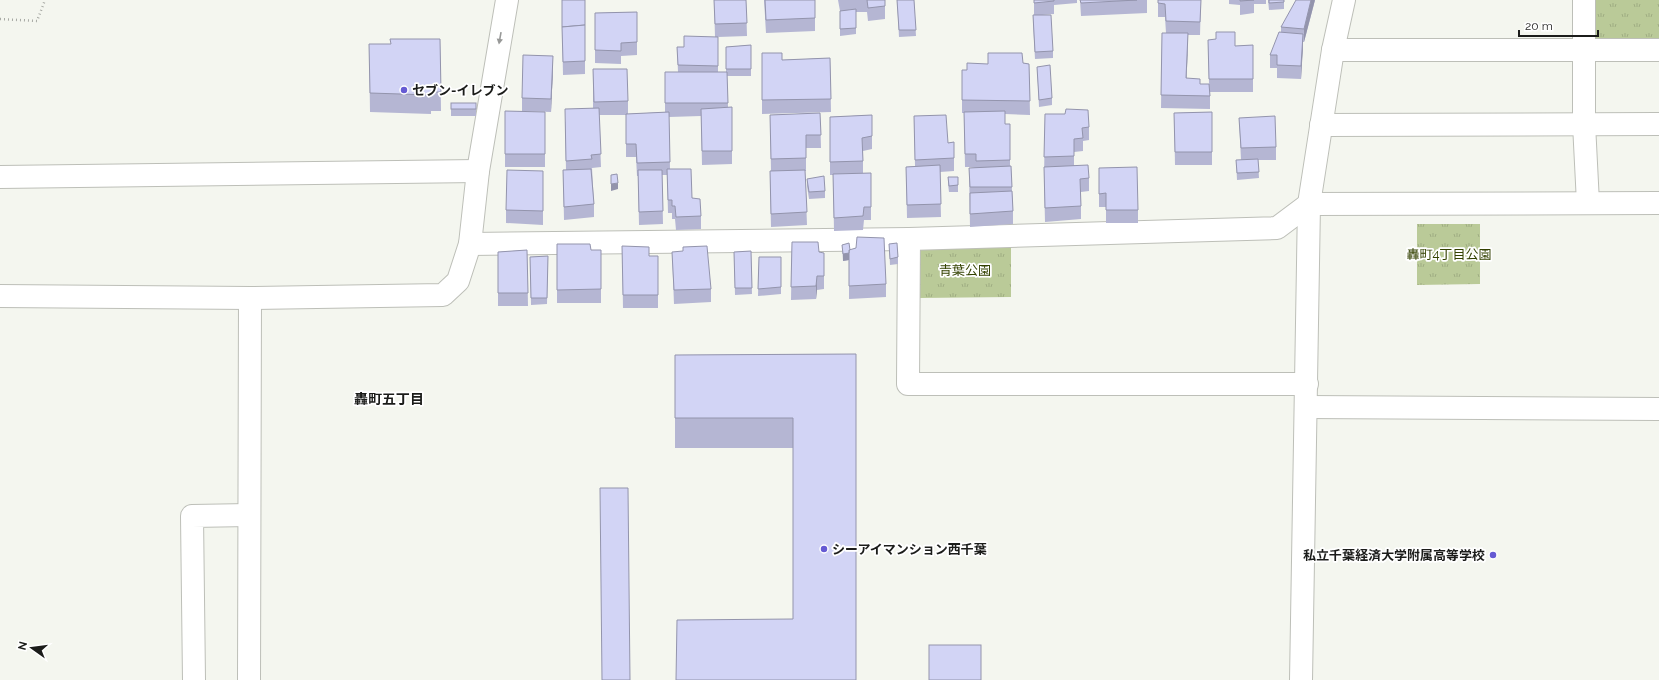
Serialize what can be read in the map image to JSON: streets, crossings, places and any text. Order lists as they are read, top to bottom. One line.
{"districts":["轟町五丁目"],"parks":["轟町4丁目公園","青葉公園"],"places":["セブン-イレブン","シーアイマンション西千葉","私立千葉経済大学附属高等学校"],"scale_bar":"20 m","north":"left"}
